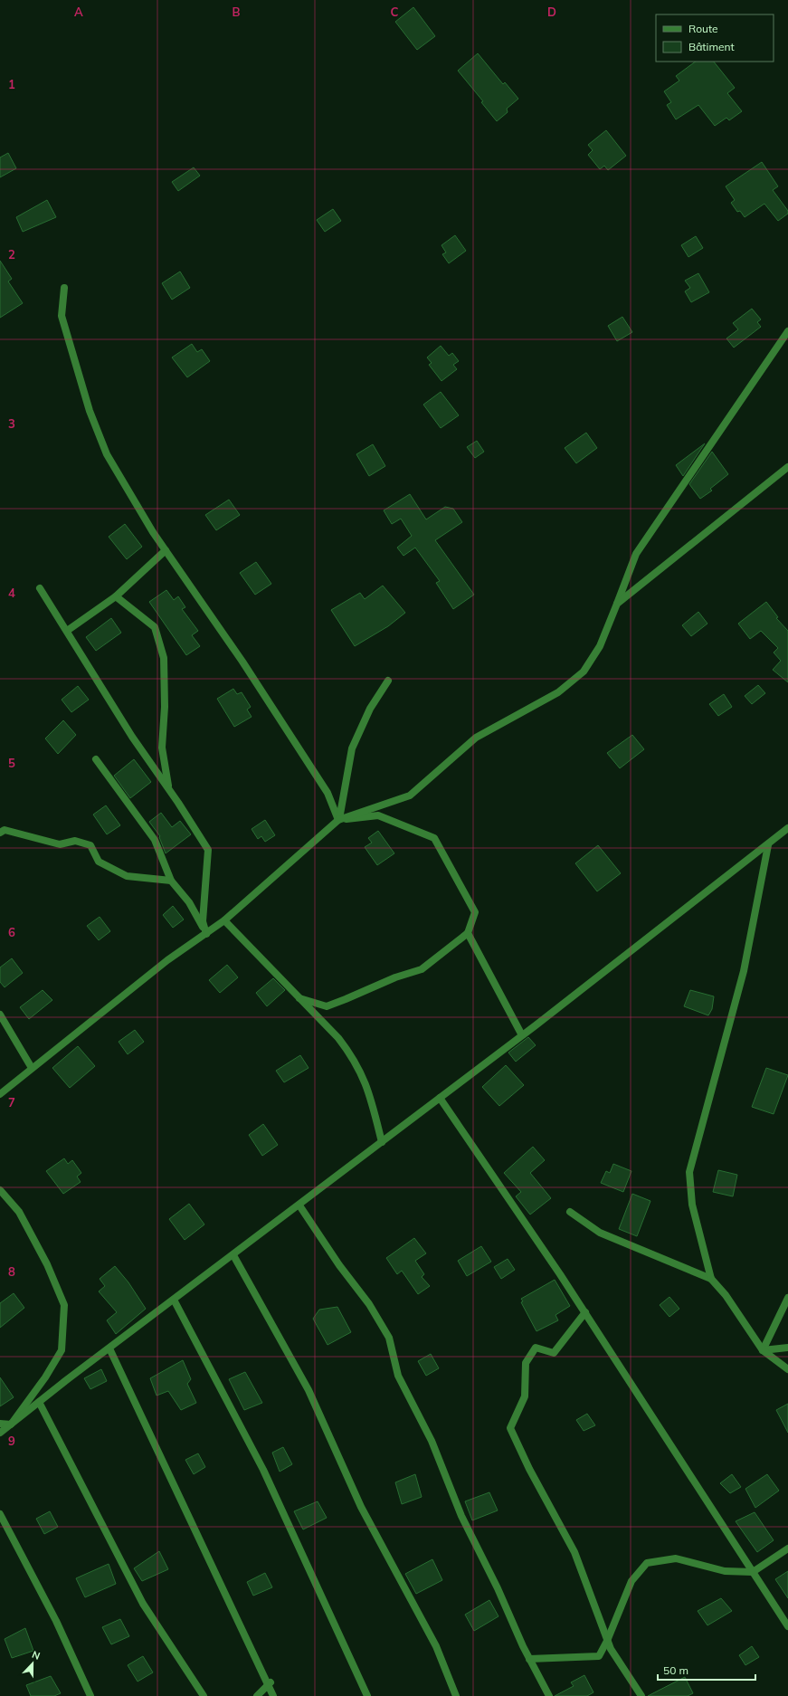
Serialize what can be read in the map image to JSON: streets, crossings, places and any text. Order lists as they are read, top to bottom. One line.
{"legend":["Route","Bâtiment"],"scale_bar":"50 m","north":"top","grid":{"columns":["A","B","C","D"],"rows":["1","2","3","4","5","6","7","8","9"]}}
